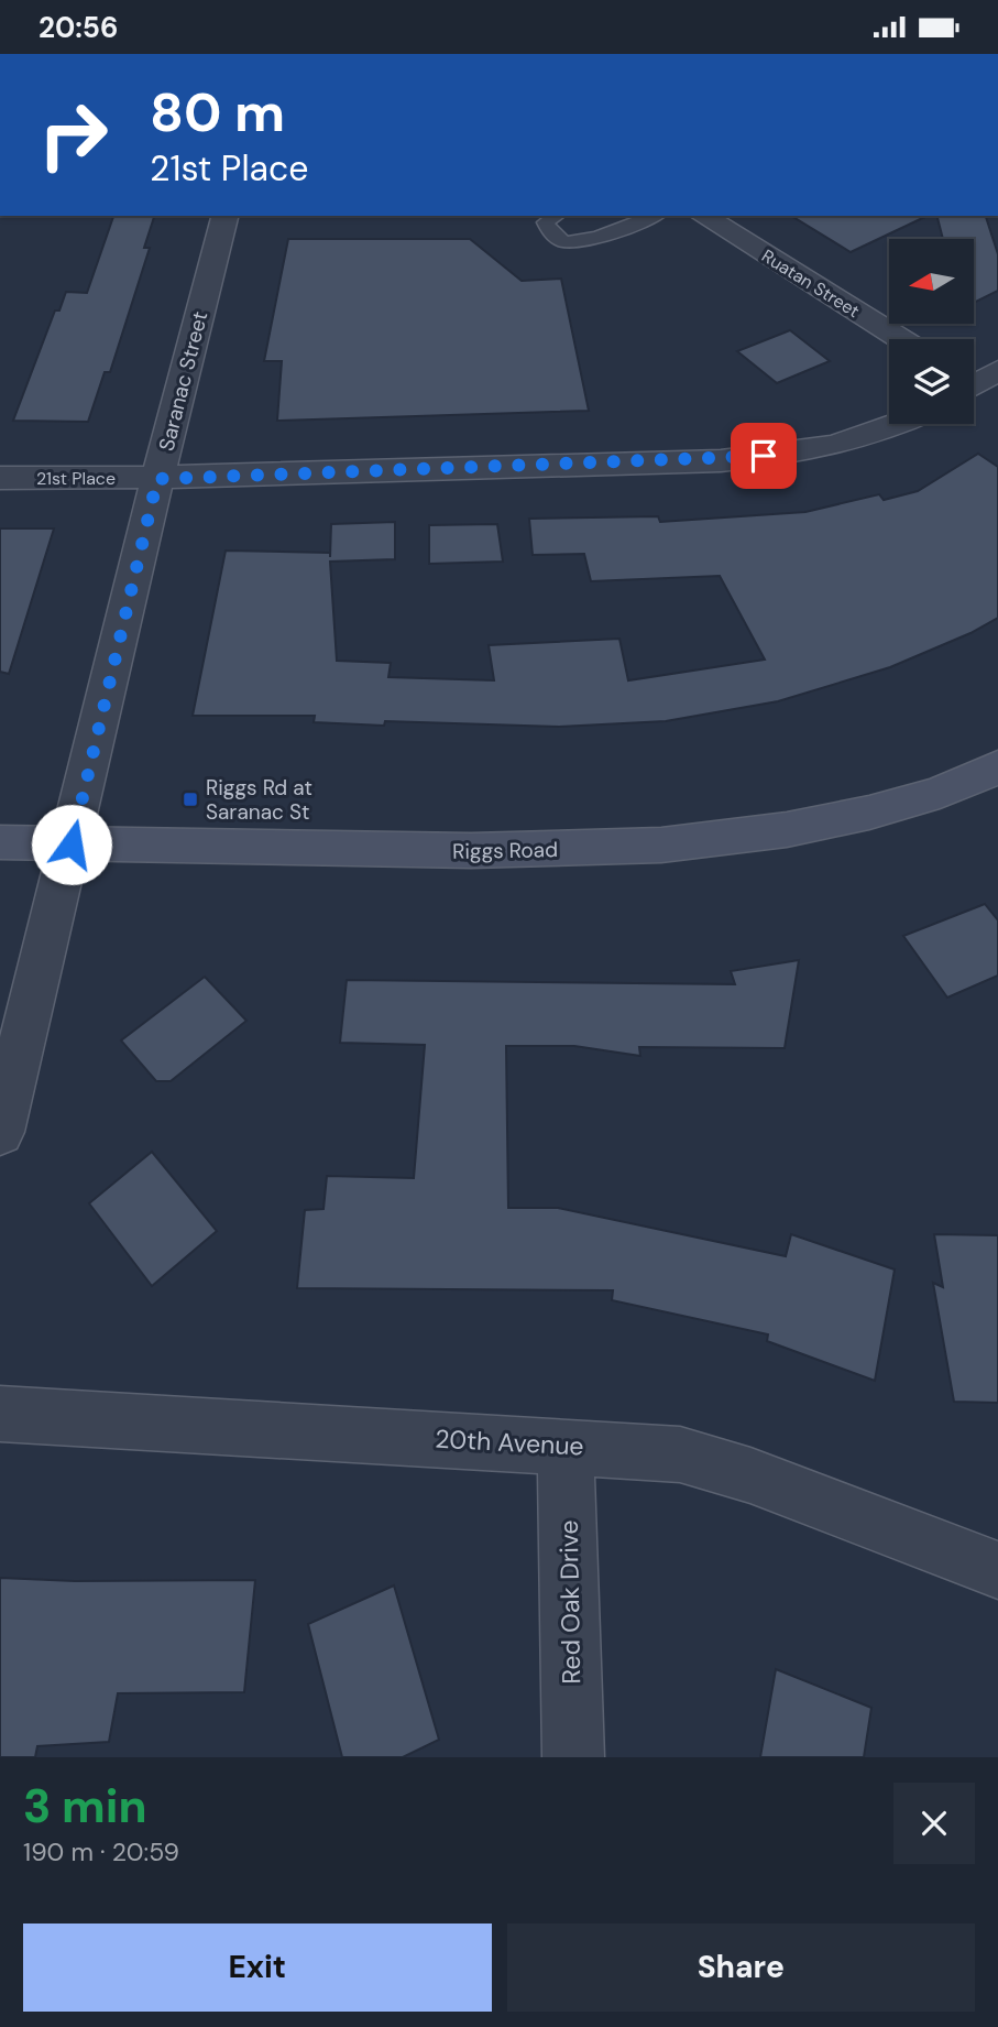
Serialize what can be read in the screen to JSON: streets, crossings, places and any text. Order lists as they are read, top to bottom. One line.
{"streets":{"main road":["Riggs Road"],"street":["Ruatan Street","Saranac Street","21st Place","20th Avenue","Red Oak Drive"]},"crossings":[["Saranac Street","21st Place"],["Saranac Street","Riggs Road"],["20th Avenue","Red Oak Drive"]],"places":{"transit":["Riggs Rd at Saranac St"]},"north":"left","page":{"status":"20:56","turn":["80 m","21st Place"],"heading":["3 min","190 m · 20:59"],"buttons":["Exit","Share"]}}
